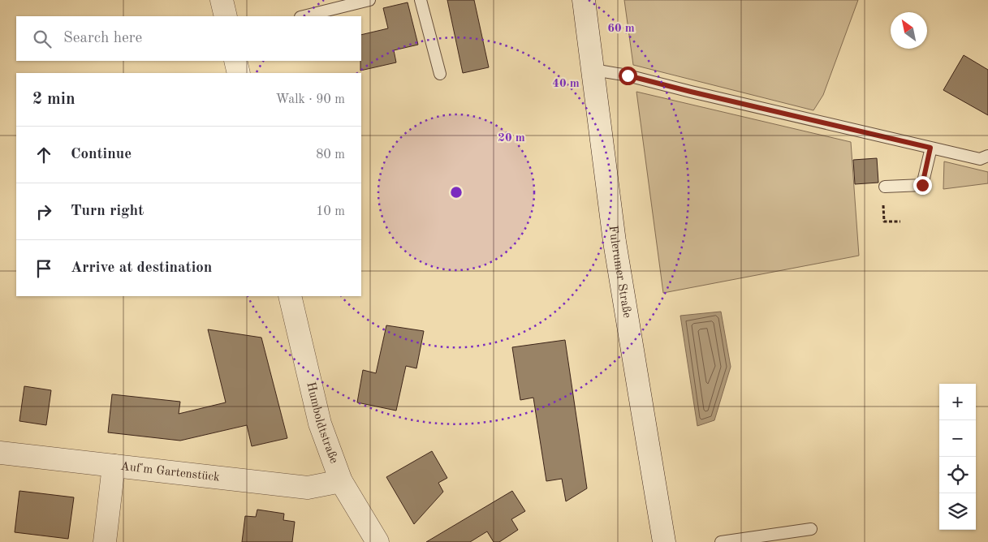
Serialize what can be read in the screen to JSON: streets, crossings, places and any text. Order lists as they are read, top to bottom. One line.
{"streets":{"street":["Fulerumer Straße","Humboldtstraße","Auf'm Gartenstück"]},"crossings":[["Humboldtstraße","Auf'm Gartenstück"]],"north":"top left","page":{"search":"Search here","heading":["2 min","Walk · 90 m"],"list":[["Continue","80 m"],["Turn right","10 m"],"Arrive at destination"],"map_buttons":["+","−"]},"rings":["60 m","40 m","20 m"]}
